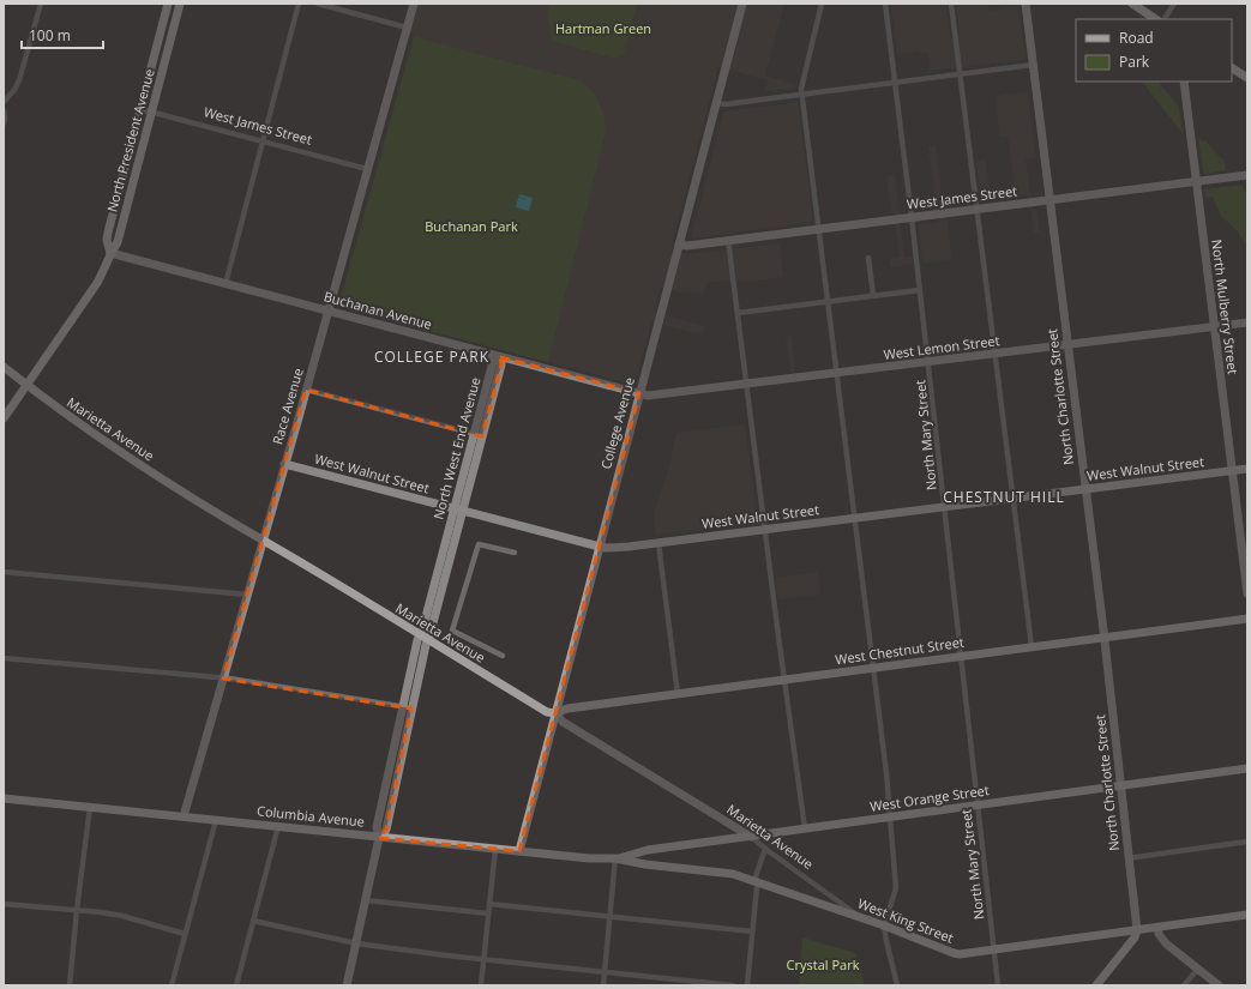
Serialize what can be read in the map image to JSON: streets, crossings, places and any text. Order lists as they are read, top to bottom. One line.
{"streets":{"main road":["North President Avenue","College Avenue","Marietta Avenue","West Walnut Street","West Chestnut Street","West Orange Street","Columbia Avenue","West King Street"],"street":["West James Street","North Mulberry Street","Buchanan Avenue","West Lemon Street","North Charlotte Street","Race Avenue","North Mary Street","North West End Avenue"]},"crossings":[["West James Street","North President Avenue"],["West James Street","North Mulberry Street"],["West James Street","North Charlotte Street"],["West James Street","Race Avenue"],["West James Street","College Avenue"],["West James Street","North Mary Street"],["North President Avenue","Buchanan Avenue"],["North President Avenue","Marietta Avenue"],["North Mulberry Street","West Lemon Street"],["North Mulberry Street","West Walnut Street"],["Buchanan Avenue","West Lemon Street"],["Buchanan Avenue","Race Avenue"],["Buchanan Avenue","College Avenue"],["Buchanan Avenue","North West End Avenue"],["West Lemon Street","North Charlotte Street"],["West Lemon Street","College Avenue"],["West Lemon Street","North Mary Street"],["North Charlotte Street","West Walnut Street"],["North Charlotte Street","West Chestnut Street"],["North Charlotte Street","West Orange Street"],["North Charlotte Street","West King Street"],["Race Avenue","Marietta Avenue"],["Race Avenue","West Walnut Street"],["Race Avenue","Columbia Avenue"],["College Avenue","Marietta Avenue"],["College Avenue","West Walnut Street"],["College Avenue","West Chestnut Street"],["College Avenue","Columbia Avenue"],["Marietta Avenue","North West End Avenue"],["Marietta Avenue","West Chestnut Street"],["Marietta Avenue","West Orange Street"],["Marietta Avenue","West King Street"],["North Mary Street","West Walnut Street"],["North Mary Street","West Chestnut Street"],["North Mary Street","West Orange Street"],["North Mary Street","West King Street"],["North West End Avenue","West Walnut Street"],["North West End Avenue","Columbia Avenue"],["West Orange Street","Columbia Avenue"],["West Orange Street","West King Street"],["Columbia Avenue","West King Street"]],"districts":["COLLEGE PARK","CHESTNUT HILL"],"parks":["Hartman Green","Buchanan Park","Crystal Park"],"legend":["Road","Park"],"scale_bar":"100 m"}
